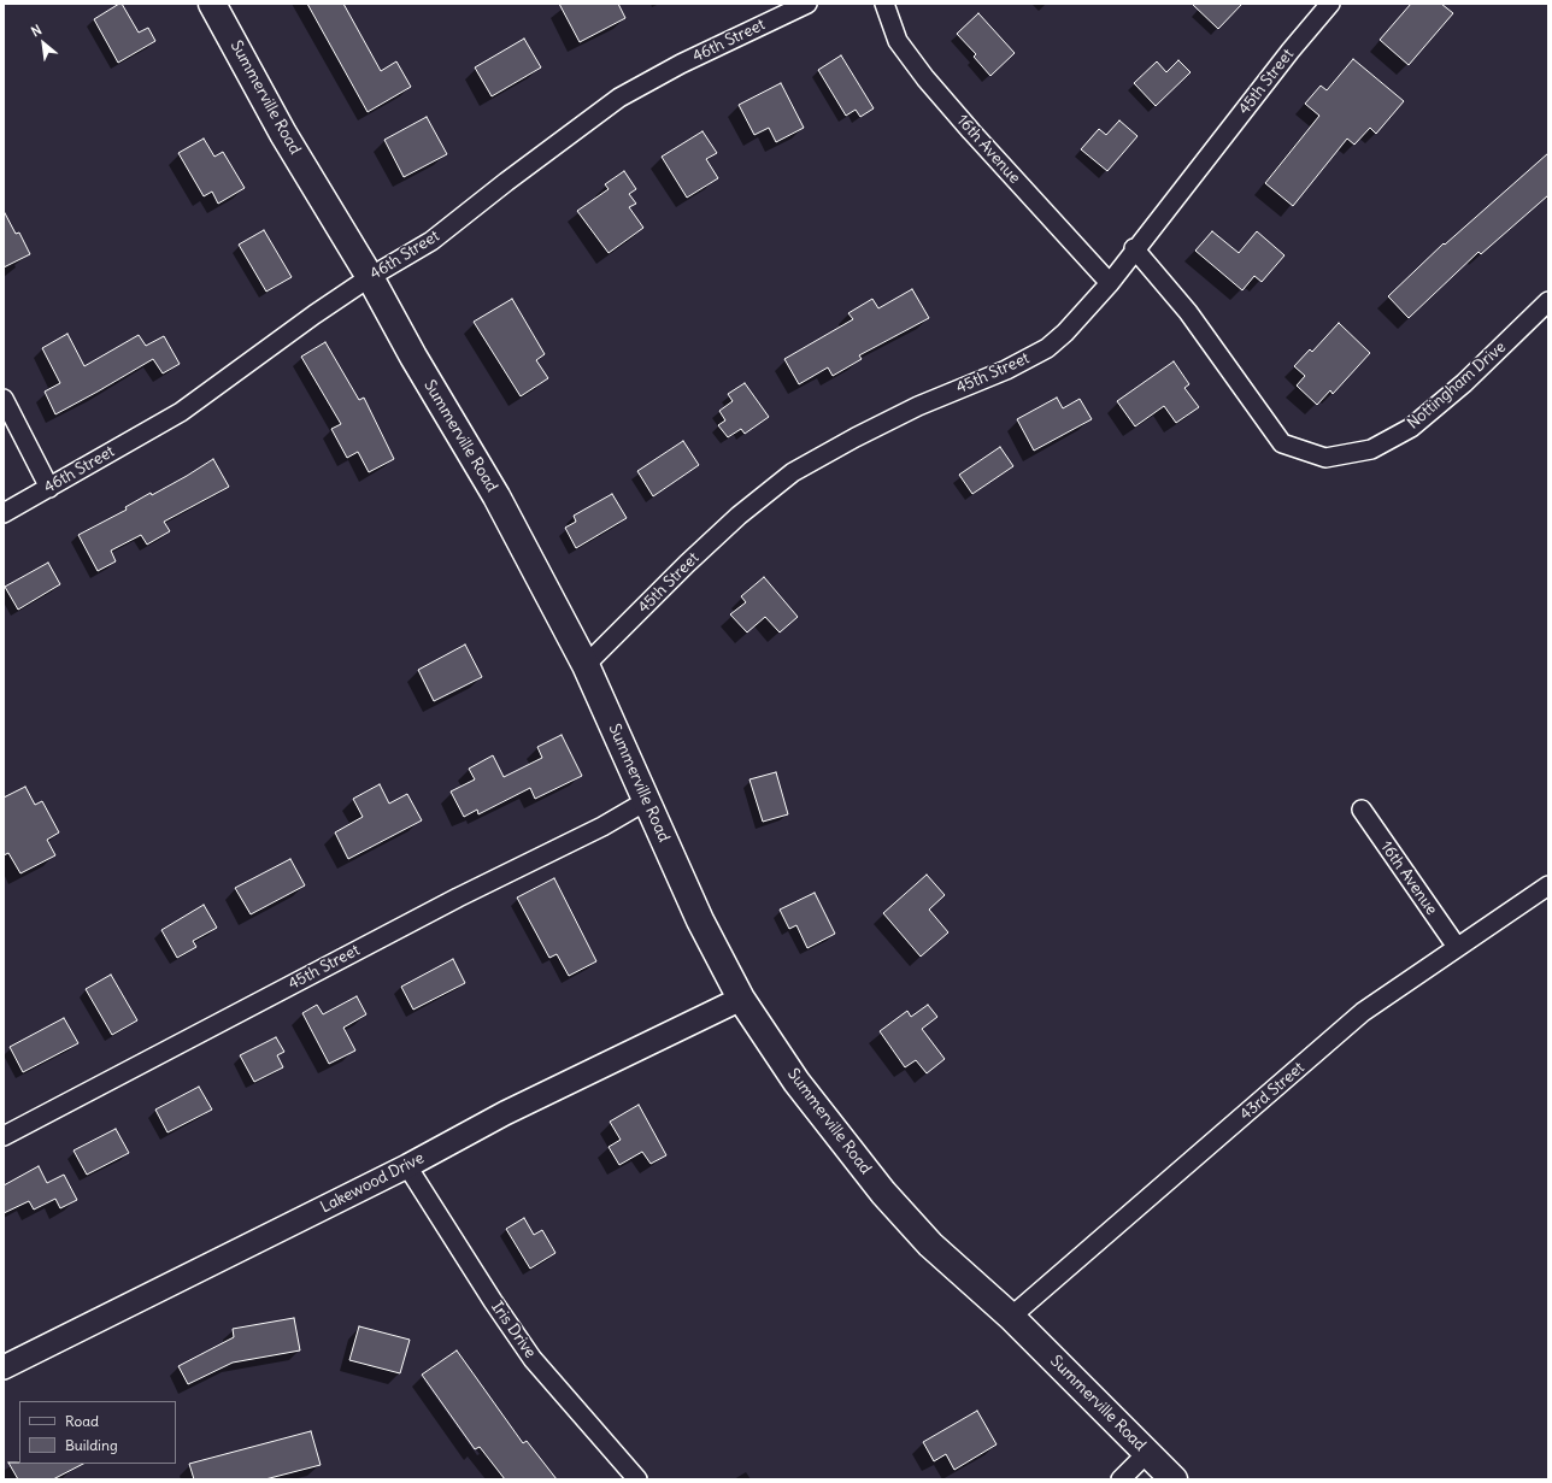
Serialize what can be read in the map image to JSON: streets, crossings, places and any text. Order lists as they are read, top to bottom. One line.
{"streets":{"main road":["Summerville Road"],"street":["46th Street","45th Street","16th Avenue","Nottingham Drive","43rd Street","Lakewood Drive","Iris Drive"]},"crossings":[["46th Street","Summerville Road"],["45th Street","Summerville Road"],["45th Street","16th Avenue"],["45th Street","Nottingham Drive"],["Summerville Road","43rd Street"],["Summerville Road","Lakewood Drive"],["16th Avenue","43rd Street"],["Lakewood Drive","Iris Drive"]],"legend":["Road","Building"],"north":"top left"}
